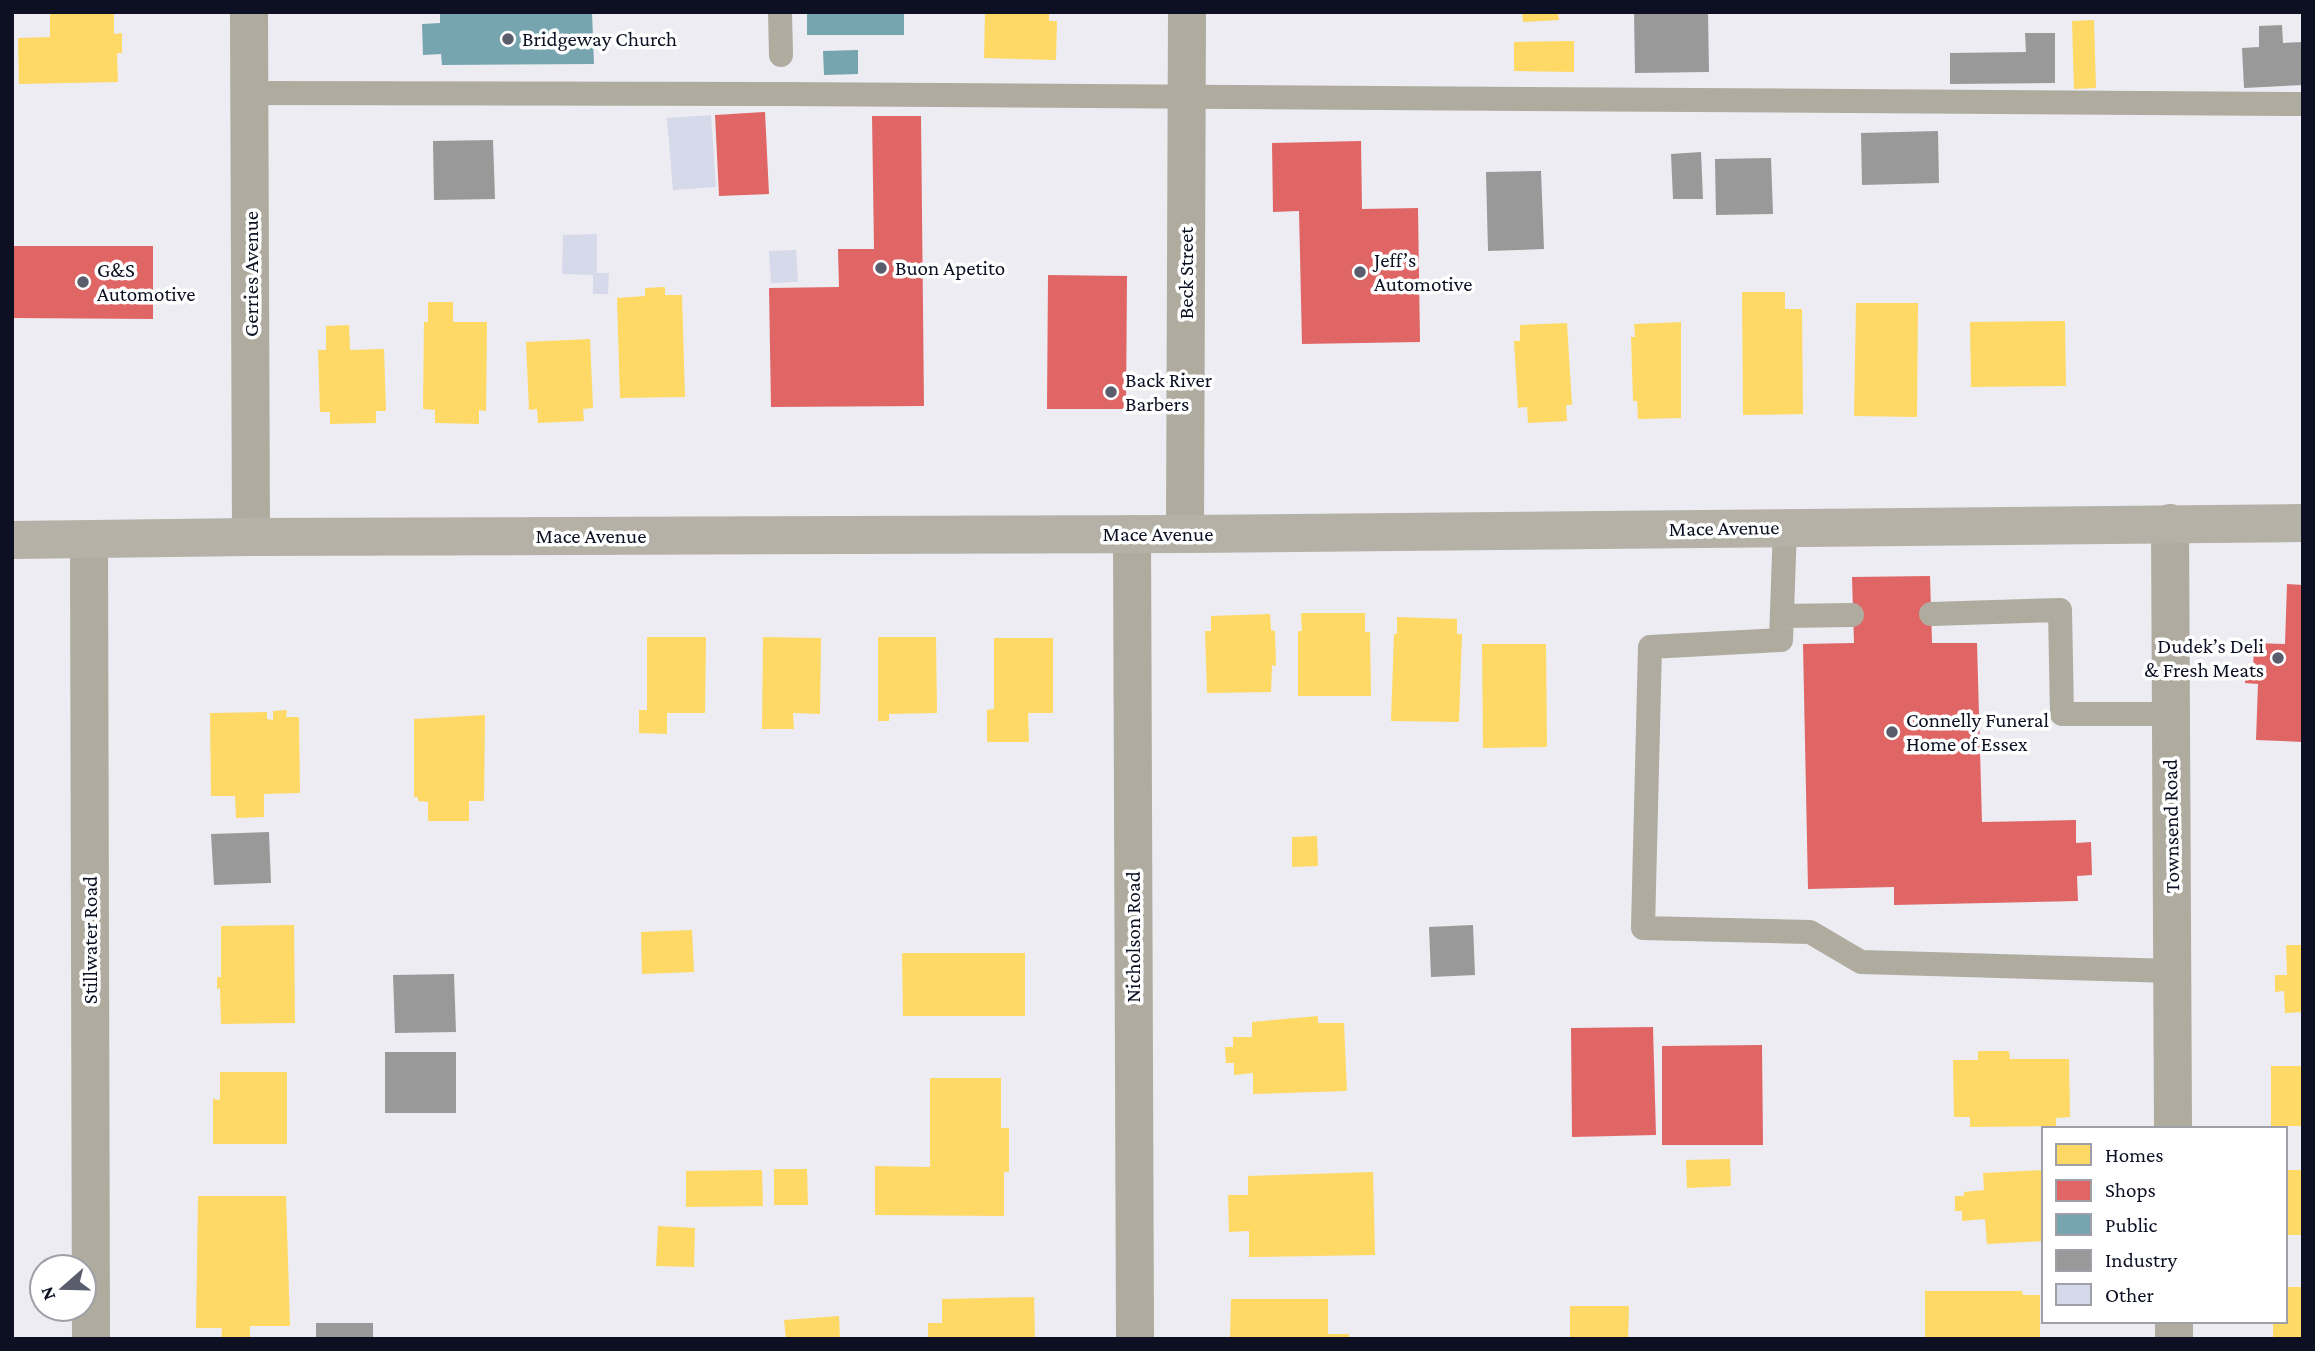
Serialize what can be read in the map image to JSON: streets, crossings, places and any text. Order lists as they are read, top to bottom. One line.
{"streets":{"main road":["Mace Avenue"],"street":["Beck Street","Gerries Avenue","Townsend Road","Nicholson Road","Stillwater Road"]},"crossings":[["Beck Street","Mace Avenue"],["Gerries Avenue","Mace Avenue"],["Mace Avenue","Townsend Road"],["Mace Avenue","Nicholson Road"],["Mace Avenue","Stillwater Road"]],"places":["Bridgeway Church","Buon Apetito","Jeff’s Automotive","G&S Automotive","Back River Barbers","Dudek’s Deli & Fresh Meats","Connelly Funeral Home of Essex"],"legend":["Homes","Shops","Public","Industry","Other"],"north":"left"}
